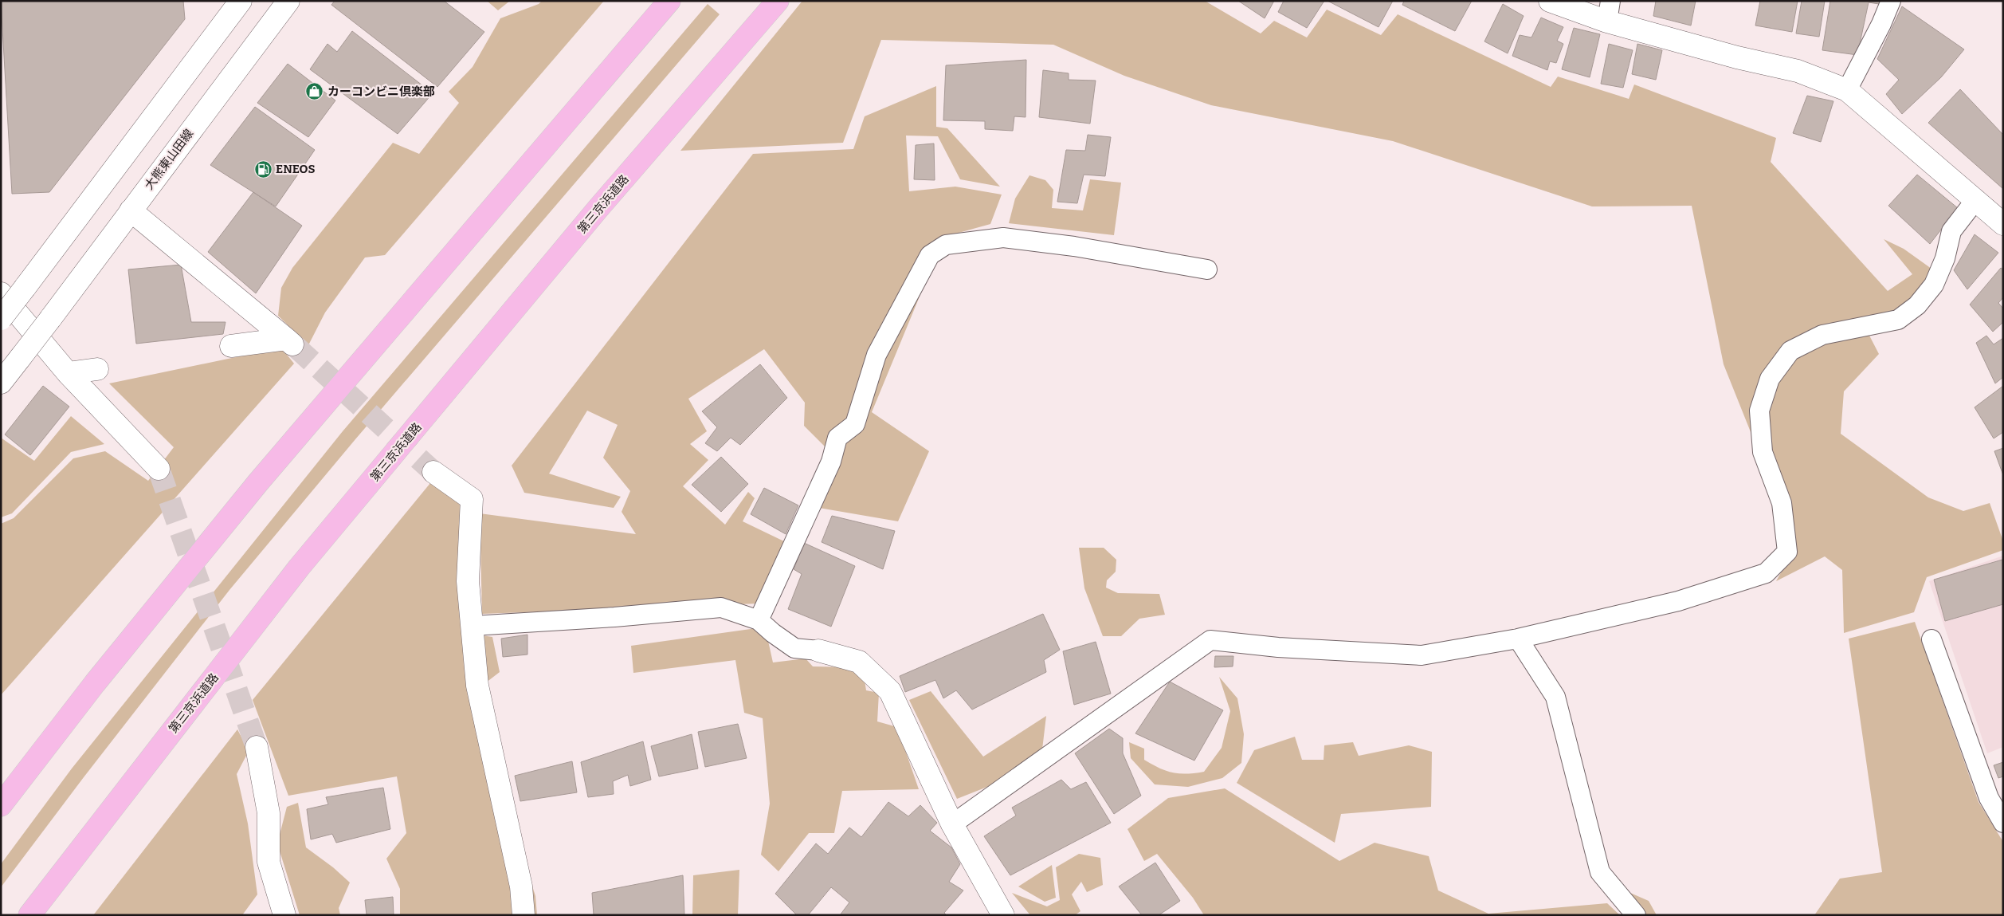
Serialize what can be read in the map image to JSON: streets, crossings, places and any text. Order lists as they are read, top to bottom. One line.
{"streets":{"highway":["第三京浜道路"],"street":["大熊東山田線"]},"places":{"shop":["カーコンビニ倶楽部"],"fuel station":["ENEOS"]}}
